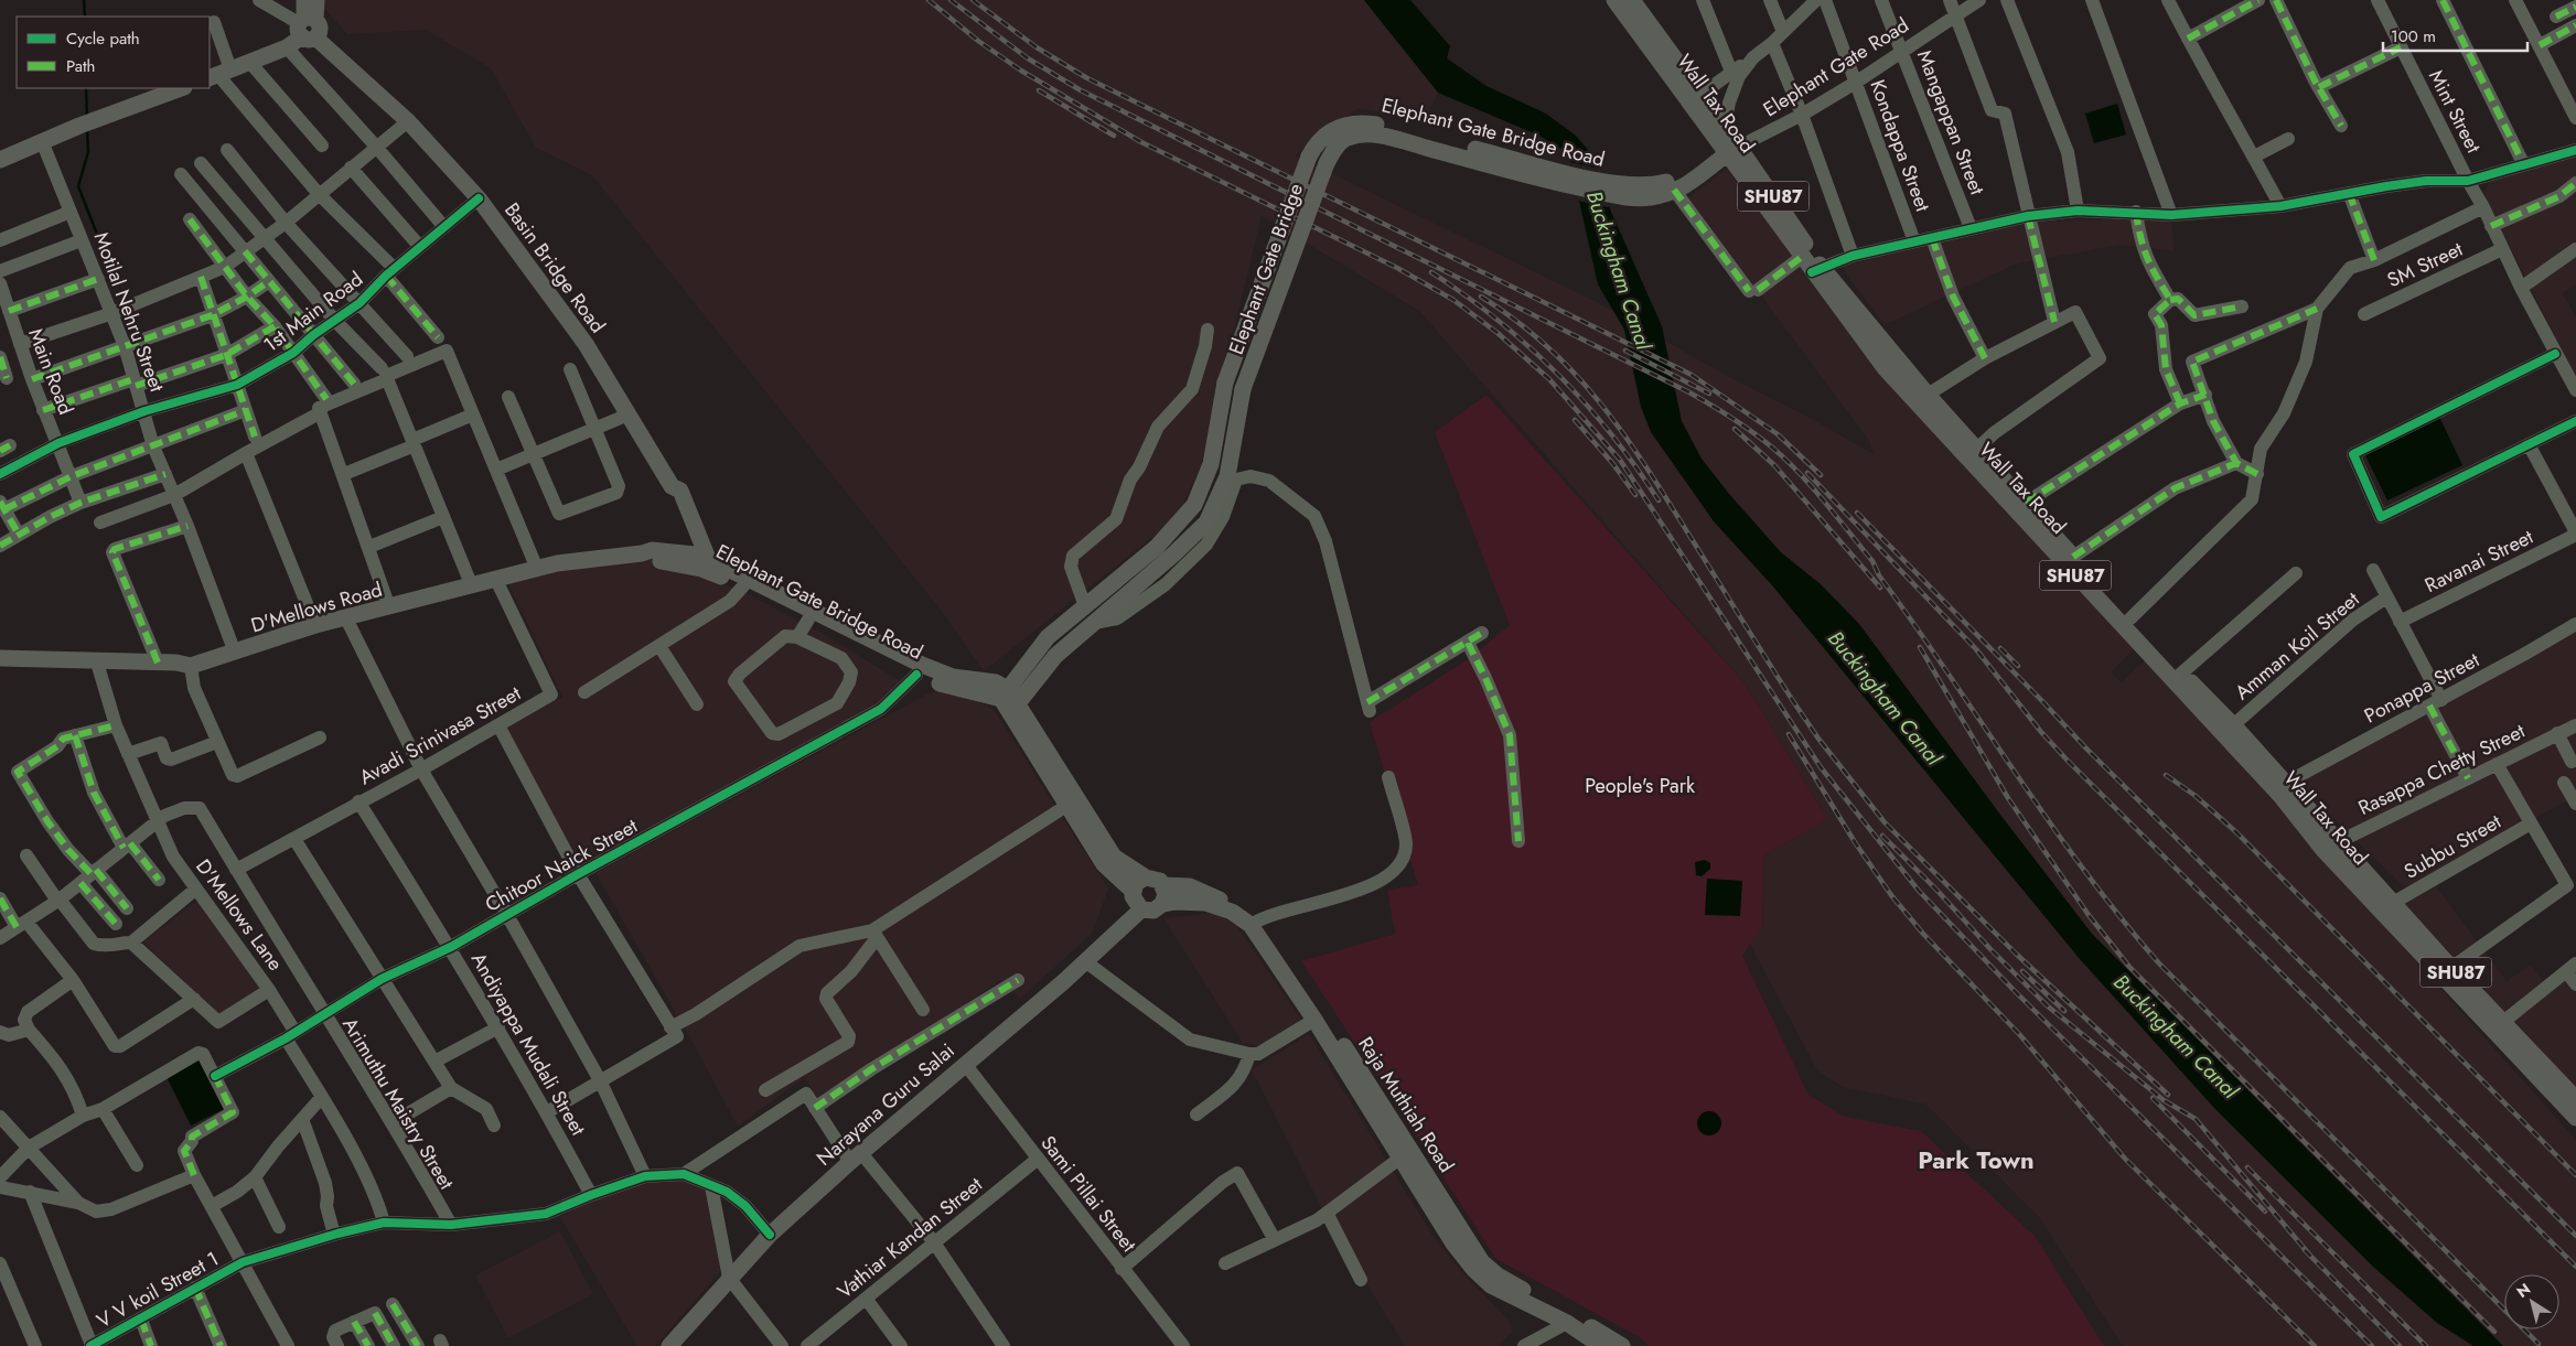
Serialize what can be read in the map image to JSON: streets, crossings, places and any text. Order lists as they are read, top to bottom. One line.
{"streets":{"main road":["Wall Tax Road","Elephant Gate Bridge Road","SHU87","Basin Bridge Road","Elephant Gate Bridge","D'Mellows Road","Narayana Guru Salai","Raja Muthiah Road"],"street":["Elephant Gate Road","Mint Street","Mangappan Street","Kondappa Street","SM Street","Motilal Nehru Street","1st Main Road","Main Road","Ravanai Street","Amman Koil Street","Ponappa Street","Avadi Srinivasa Street","Rasappa Chetty Street","Subbu Street","Chitoor Naick Street","D'Mellows Lane","Andiyappa Mudali Street","Arimuthu Maistry Street","Sami Pillai Street","Vathiar Kandan Street","V V koil Street 1"]},"crossings":[["Elephant Gate Road","Wall Tax Road"],["Elephant Gate Road","Mangappan Street"],["Elephant Gate Road","Kondappa Street"],["Wall Tax Road","Amman Koil Street"],["Wall Tax Road","Ponappa Street"],["Wall Tax Road","Rasappa Chetty Street"],["Wall Tax Road","Subbu Street"],["Mint Street","SM Street"],["Elephant Gate Bridge Road","Elephant Gate Bridge"],["Elephant Gate Bridge Road","Chitoor Naick Street"],["Basin Bridge Road","1st Main Road"],["Basin Bridge Road","D'Mellows Road"],["Motilal Nehru Street","1st Main Road"],["Motilal Nehru Street","D'Mellows Road"],["1st Main Road","Main Road"],["D'Mellows Road","Avadi Srinivasa Street"],["D'Mellows Road","D'Mellows Lane"],["Avadi Srinivasa Street","Andiyappa Mudali Street"],["Avadi Srinivasa Street","Arimuthu Maistry Street"],["Chitoor Naick Street","D'Mellows Lane"],["Chitoor Naick Street","Andiyappa Mudali Street"],["Chitoor Naick Street","Arimuthu Maistry Street"],["D'Mellows Lane","Arimuthu Maistry Street"],["D'Mellows Lane","V V koil Street 1"],["Andiyappa Mudali Street","V V koil Street 1"],["Arimuthu Maistry Street","V V koil Street 1"],["Narayana Guru Salai","Raja Muthiah Road"],["Narayana Guru Salai","Sami Pillai Street"],["Sami Pillai Street","Vathiar Kandan Street"]],"districts":["Park Town"],"water":["Buckingham Canal"],"parks":["People's Park"],"legend":["Cycle path","Path"],"scale_bar":"100 m","north":"top left"}
